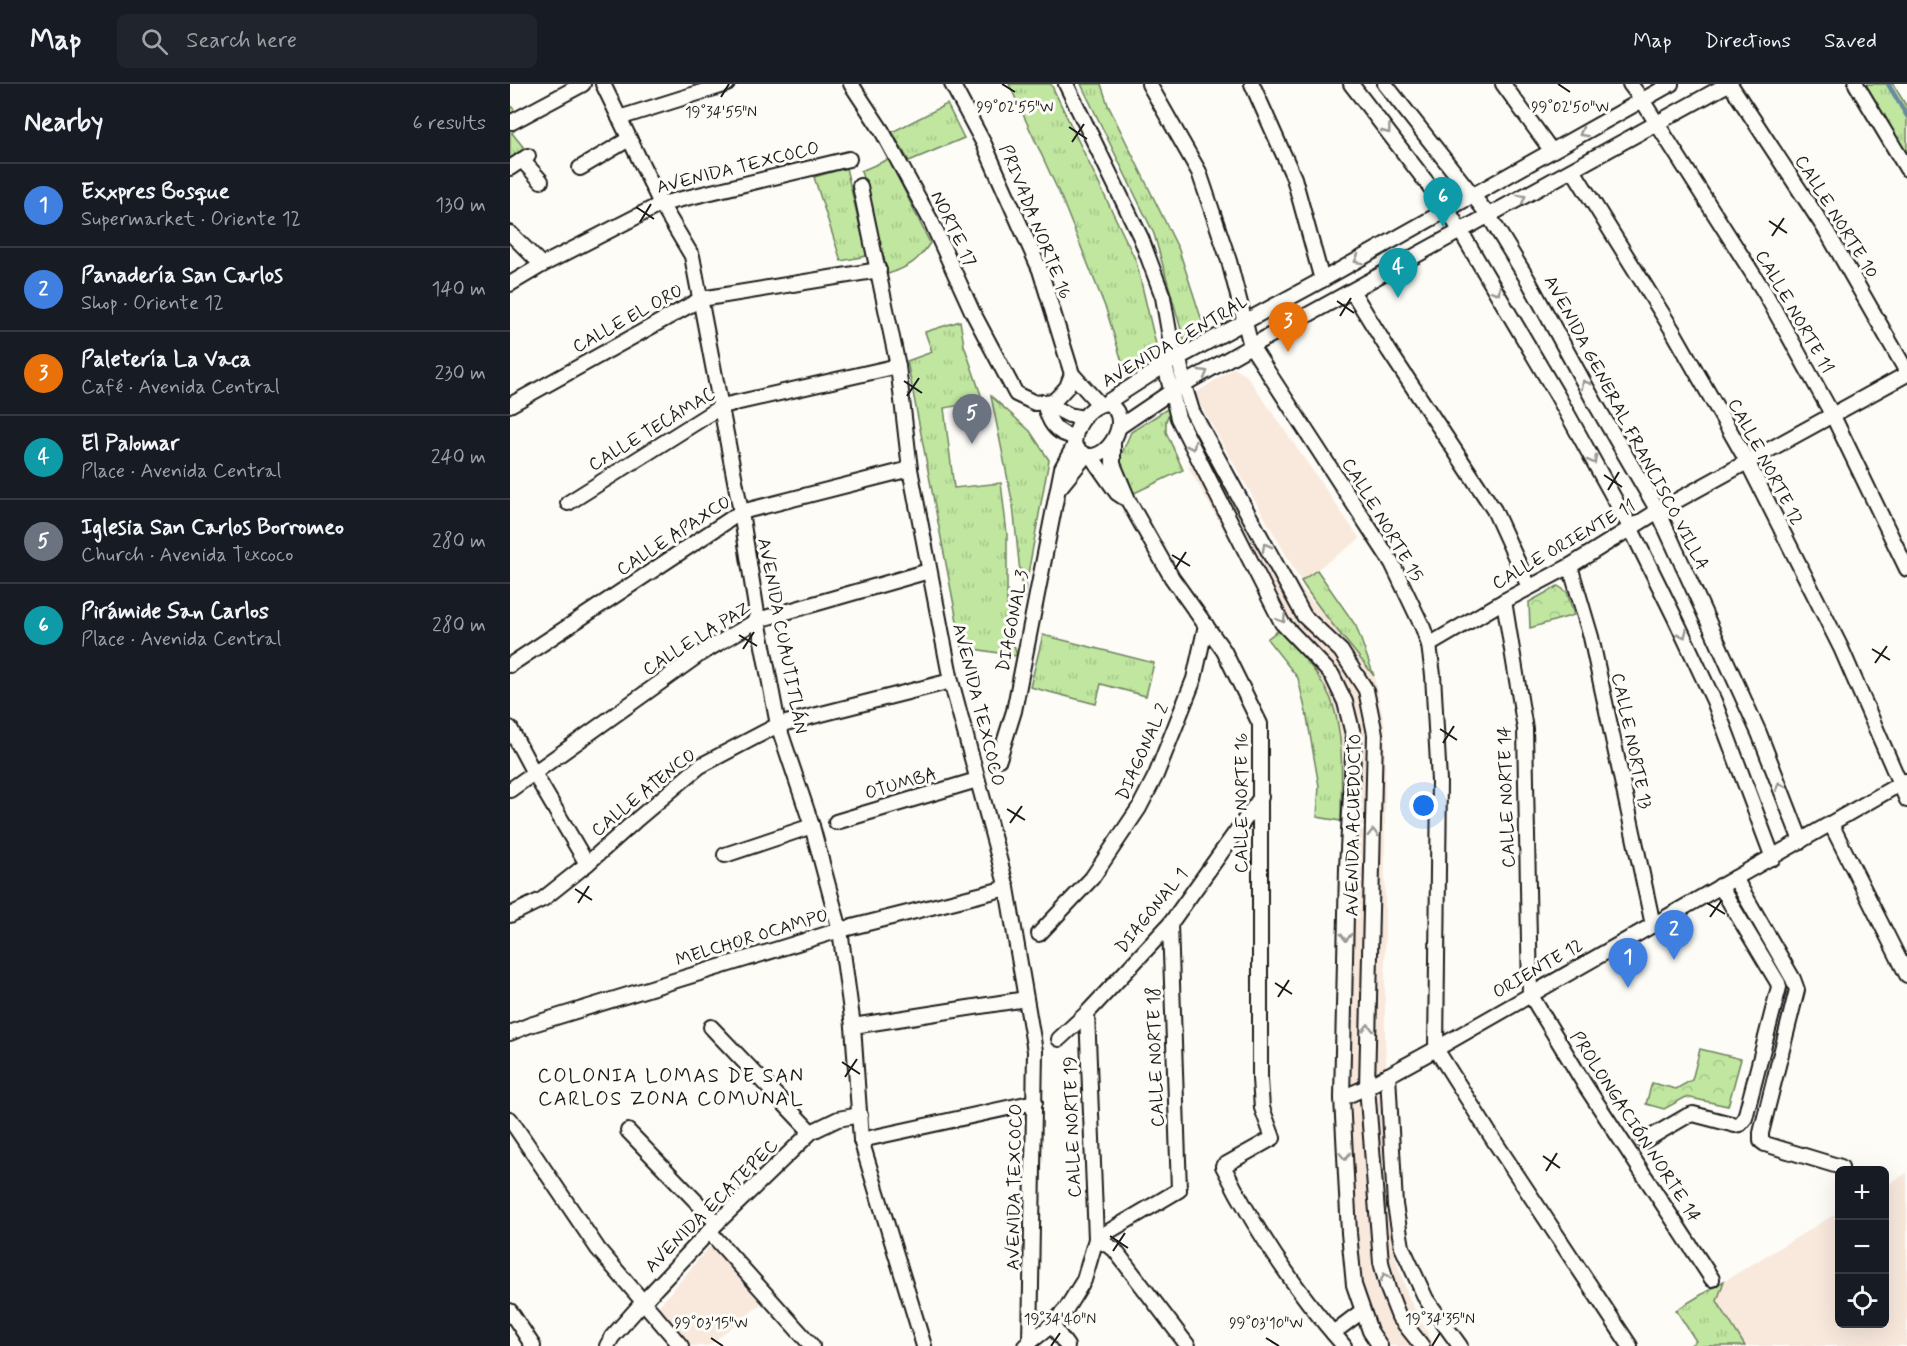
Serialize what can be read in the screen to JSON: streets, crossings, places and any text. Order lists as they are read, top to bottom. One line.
{"streets":{"street":["AVENIDA TEXCOCO","CALLE NORTE 10","PRIVADA NORTE 16","NORTE 17","CALLE NORTE 11","CALLE EL ORO","AVENIDA CENTRAL","AVENIDA GENERAL FRANCISCO VILLA","CALLE TECÁMAC","CALLE NORTE 12","CALLE NORTE 15","CALLE APAXCO","CALLE ORIENTE 11","DIAGONAL 3","AVENIDA CUAUTITLÁN","CALLE LA PAZ","CALLE NORTE 13","DIAGONAL 2","OTUMBA","CALLE ATENCO","CALLE NORTE 14","CALLE NORTE 16","AVENIDA ACUEDUCTO","DIAGONAL 1","MELCHOR OCAMPO","ORIENTE 12","CALLE NORTE 18","CALLE NORTE 19","PROLONGACIÓN NORTE 14","AVENIDA ECATEPEC"]},"crossings":[["AVENIDA TEXCOCO","CALLE EL ORO"],["AVENIDA TEXCOCO","CALLE TECÁMAC"],["AVENIDA TEXCOCO","CALLE APAXCO"],["AVENIDA TEXCOCO","AVENIDA CUAUTITLÁN"],["AVENIDA TEXCOCO","CALLE LA PAZ"],["AVENIDA TEXCOCO","OTUMBA"],["AVENIDA TEXCOCO","CALLE ATENCO"],["AVENIDA TEXCOCO","MELCHOR OCAMPO"],["AVENIDA TEXCOCO","CALLE NORTE 19"],["CALLE NORTE 10","CALLE ORIENTE 11"],["PRIVADA NORTE 16","AVENIDA CENTRAL"],["PRIVADA NORTE 16","DIAGONAL 3"],["PRIVADA NORTE 16","CALLE NORTE 16"],["CALLE NORTE 11","AVENIDA CENTRAL"],["CALLE NORTE 11","CALLE ORIENTE 11"],["CALLE EL ORO","AVENIDA CUAUTITLÁN"],["AVENIDA CENTRAL","AVENIDA GENERAL FRANCISCO VILLA"],["AVENIDA CENTRAL","CALLE NORTE 15"],["AVENIDA CENTRAL","DIAGONAL 3"],["AVENIDA CENTRAL","CALLE NORTE 16"],["AVENIDA CENTRAL","AVENIDA ACUEDUCTO"],["AVENIDA GENERAL FRANCISCO VILLA","CALLE ORIENTE 11"],["AVENIDA GENERAL FRANCISCO VILLA","ORIENTE 12"],["CALLE TECÁMAC","AVENIDA CUAUTITLÁN"],["CALLE NORTE 12","CALLE ORIENTE 11"],["CALLE NORTE 12","ORIENTE 12"],["CALLE NORTE 15","CALLE ORIENTE 11"],["CALLE NORTE 15","ORIENTE 12"],["CALLE APAXCO","AVENIDA CUAUTITLÁN"],["CALLE ORIENTE 11","CALLE NORTE 13"],["CALLE ORIENTE 11","CALLE NORTE 14"],["DIAGONAL 3","CALLE NORTE 16"],["AVENIDA CUAUTITLÁN","CALLE LA PAZ"],["AVENIDA CUAUTITLÁN","CALLE ATENCO"],["AVENIDA CUAUTITLÁN","MELCHOR OCAMPO"],["AVENIDA CUAUTITLÁN","AVENIDA ECATEPEC"],["CALLE NORTE 13","ORIENTE 12"],["DIAGONAL 2","CALLE NORTE 16"],["CALLE NORTE 14","ORIENTE 12"],["CALLE NORTE 14","PROLONGACIÓN NORTE 14"],["CALLE NORTE 16","DIAGONAL 1"],["AVENIDA ACUEDUCTO","ORIENTE 12"],["DIAGONAL 1","CALLE NORTE 18"],["DIAGONAL 1","CALLE NORTE 19"],["ORIENTE 12","PROLONGACIÓN NORTE 14"],["CALLE NORTE 18","CALLE NORTE 19"]],"districts":["COLONIA LOMAS DE SAN CARLOS ZONA COMUNAL"],"page":{"header":"Map","search":"Search here","nav":["Map","Directions","Saved"],"heading":["Nearby","6 results"],"list":[{"mark":"1","name":"Exxpres Bosque","note":"Supermarket · Oriente 12","value":"130 m"},{"mark":"2","name":"Panadería San Carlos","note":"Shop · Oriente 12","value":"140 m"},{"mark":"3","name":"Paletería La Vaca","note":"Café · Avenida Central","value":"230 m"},{"mark":"4","name":"El Palomar","note":"Place · Avenida Central","value":"240 m"},{"mark":"5","name":"Iglesia San Carlos Borromeo","note":"Church · Avenida Texcoco","value":"280 m"},{"mark":"6","name":"Pirámide San Carlos","note":"Place · Avenida Central","value":"280 m"}],"pins":["6","4","3","5","2","1"],"map_buttons":["+","−"]},"coordinates":["99°02'55\"W","99°02'50\"W","19°34'55\"N","19°34'40\"N","19°34'35\"N","99°03'15\"W","99°03'10\"W"]}
